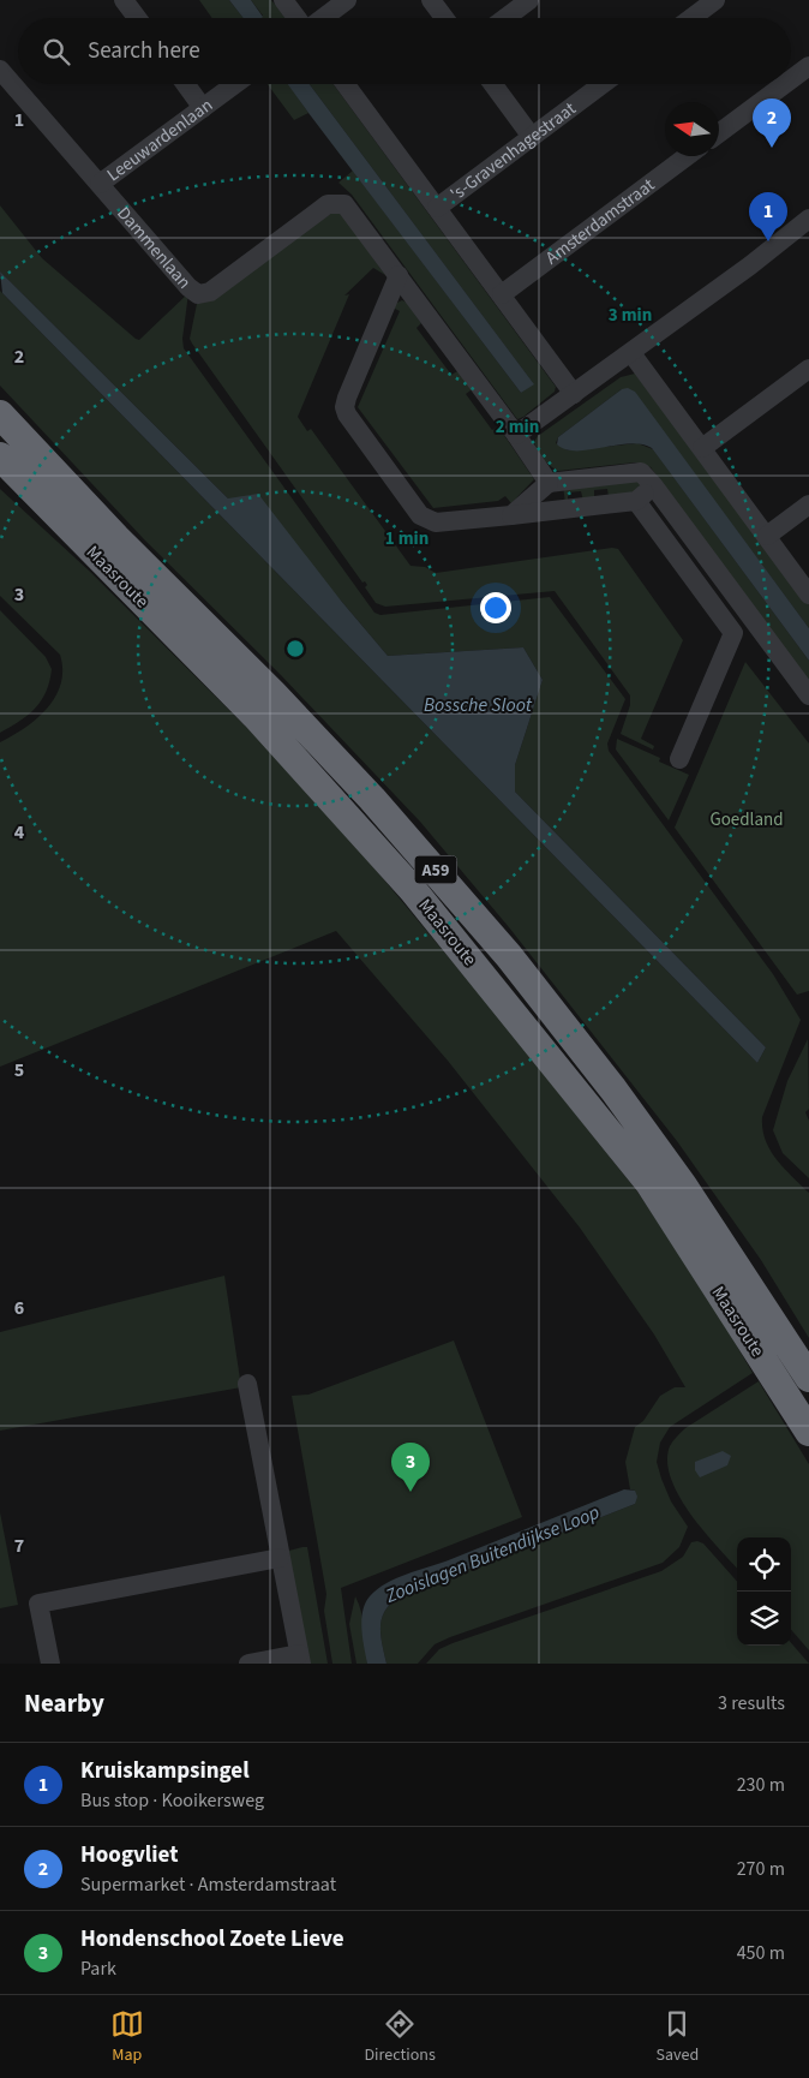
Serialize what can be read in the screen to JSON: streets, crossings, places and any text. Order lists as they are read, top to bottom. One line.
{"streets":{"highway":["Maasroute","A59"],"street":["Leeuwardenlaan","'s-Gravenhagestraat","Amsterdamstraat","Dammenlaan"]},"crossings":[["Leeuwardenlaan","Dammenlaan"]],"water":["Bossche Sloot","Zooislagen Buitendijkse Loop"],"parks":["Goedland"],"north":"left","page":{"search":"Search here","pins":["2","1","3"],"heading":["Nearby","3 results"],"list":[{"mark":"1","name":"Kruiskampsingel","note":"Bus stop · Kooikersweg","value":"230 m"},{"mark":"2","name":"Hoogvliet","note":"Supermarket · Amsterdamstraat","value":"270 m"},{"mark":"3","name":"Hondenschool Zoete Lieve","note":"Park","value":"450 m"}],"nav":["Map","Directions","Saved"]},"grid":{"rows":["1","2","3","4","5","6","7"]},"rings":["3 min","2 min","1 min"]}
